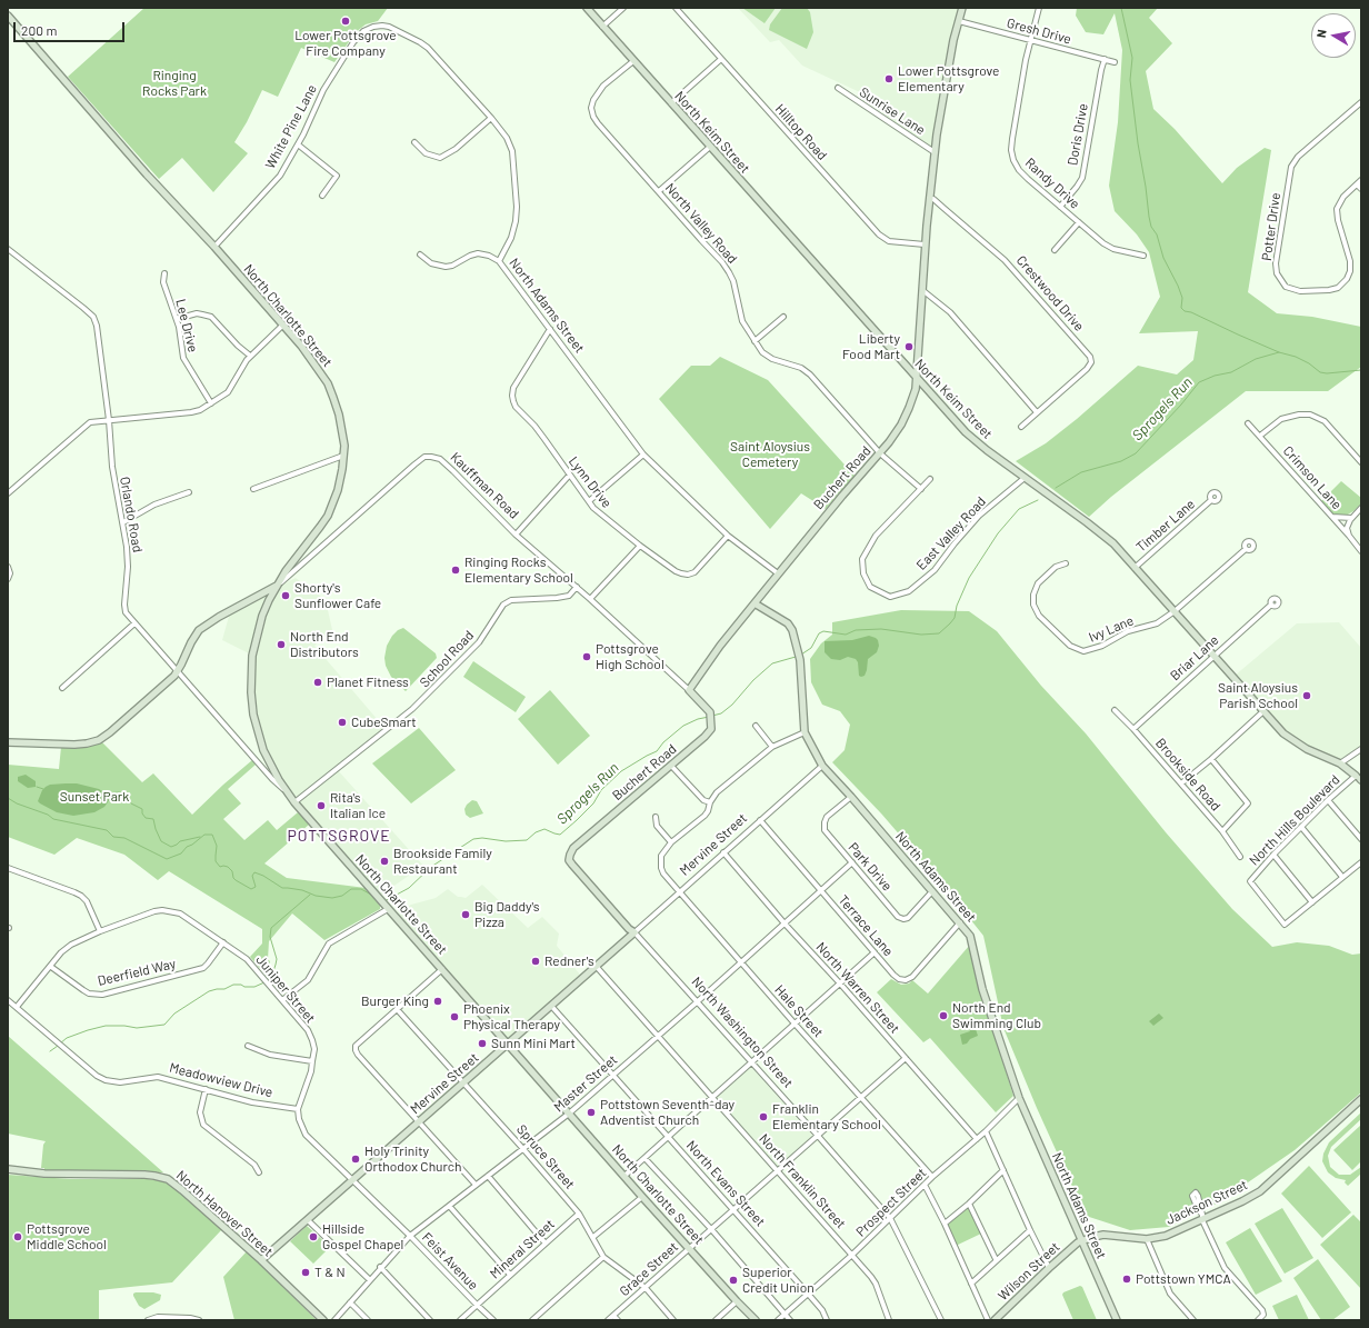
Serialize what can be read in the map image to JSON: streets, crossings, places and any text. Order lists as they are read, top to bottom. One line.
{"streets":{"street":["Gresh Drive","Sunrise Lane","White Pine Lane","North Keim Street","Hilltop Road","Doris Drive","Randy Drive","North Valley Road","Potter Drive","Crestwood Drive","North Adams Street","North Charlotte Street","Lee Drive","Buchert Road","Crimson Lane","Lynn Drive","Kauffman Road","Orlando Road","Timber Lane","East Valley Road","Ivy Lane","Briar Lane","School Road","Brookside Road","North Hills Boulevard","Mervine Street","Park Drive","Terrace Lane","Deerfield Way","North Warren Street","Juniper Street","Hale Street","North Washington Street","Meadowview Drive","Master Street","Spruce Street","North Franklin Street","North Evans Street","Prospect Street","Jackson Street","North Hanover Street","Mineral Street","Feist Avenue","Grace Street","Wilson Street"]},"crossings":[["Gresh Drive","Doris Drive"],["Gresh Drive","Randy Drive"],["Gresh Drive","Buchert Road"],["Sunrise Lane","Buchert Road"],["White Pine Lane","North Adams Street"],["White Pine Lane","North Charlotte Street"],["North Keim Street","North Valley Road"],["North Keim Street","Buchert Road"],["North Keim Street","Timber Lane"],["North Keim Street","East Valley Road"],["North Keim Street","Ivy Lane"],["North Keim Street","Briar Lane"],["North Keim Street","North Hills Boulevard"],["Hilltop Road","Buchert Road"],["Doris Drive","Randy Drive"],["North Valley Road","Buchert Road"],["North Valley Road","East Valley Road"],["Crestwood Drive","Buchert Road"],["North Adams Street","Buchert Road"],["North Adams Street","Lynn Drive"],["North Adams Street","Mervine Street"],["North Adams Street","Park Drive"],["North Adams Street","Terrace Lane"],["North Adams Street","Prospect Street"],["North Adams Street","Jackson Street"],["North Adams Street","Wilson Street"],["North Charlotte Street","Kauffman Road"],["North Charlotte Street","Orlando Road"],["North Charlotte Street","School Road"],["North Charlotte Street","Mervine Street"],["North Charlotte Street","Master Street"],["North Charlotte Street","Grace Street"],["Buchert Road","Kauffman Road"],["Buchert Road","North Washington Street"],["Kauffman Road","Orlando Road"],["Kauffman Road","School Road"],["Briar Lane","Brookside Road"],["Mervine Street","Terrace Lane"],["Mervine Street","North Warren Street"],["Mervine Street","Hale Street"],["Mervine Street","North Washington Street"],["Mervine Street","Spruce Street"],["Mervine Street","North Franklin Street"],["Mervine Street","North Evans Street"],["Mervine Street","North Hanover Street"],["Mervine Street","Feist Avenue"],["Park Drive","Master Street"],["Terrace Lane","Master Street"],["Deerfield Way","Juniper Street"],["North Warren Street","Master Street"],["North Warren Street","Prospect Street"],["North Warren Street","Grace Street"],["Juniper Street","Meadowview Drive"],["Hale Street","Master Street"],["Hale Street","Prospect Street"],["Hale Street","Grace Street"],["North Washington Street","Master Street"],["North Washington Street","Prospect Street"],["North Washington Street","Grace Street"],["Master Street","Spruce Street"],["Master Street","North Franklin Street"],["Master Street","North Evans Street"],["Master Street","Feist Avenue"],["Spruce Street","Mineral Street"],["Spruce Street","Grace Street"],["North Franklin Street","Prospect Street"],["North Franklin Street","Grace Street"],["North Evans Street","Prospect Street"],["North Evans Street","Grace Street"],["Jackson Street","Wilson Street"],["Mineral Street","Feist Avenue"]],"districts":["POTTSGROVE"],"water":["Sprogels Run"],"parks":["Ringing Rocks Park","Saint Aloysius Cemetery","Sunset Park"],"places":["Lower Pottsgrove Fire Company","Lower Pottsgrove Elementary","Liberty Food Mart","Ringing Rocks Elementary School","Shorty's Sunflower Cafe","North End Distributors","Pottsgrove High School","Planet Fitness","Saint Aloysius Parish School","CubeSmart","Rita's Italian Ice","Brookside Family Restaurant","Big Daddy's Pizza","Redner's","Burger King","North End Swimming Club","Phoenix Physical Therapy","Sunn Mini Mart","Pottstown Seventh-day Adventist Church","Franklin Elementary School","Holy Trinity Orthodox Church","Pottsgrove Middle School","Hillside Gospel Chapel","T & N","Pottstown YMCA","Superior Credit Union"],"scale_bar":"200 m","north":"left"}
